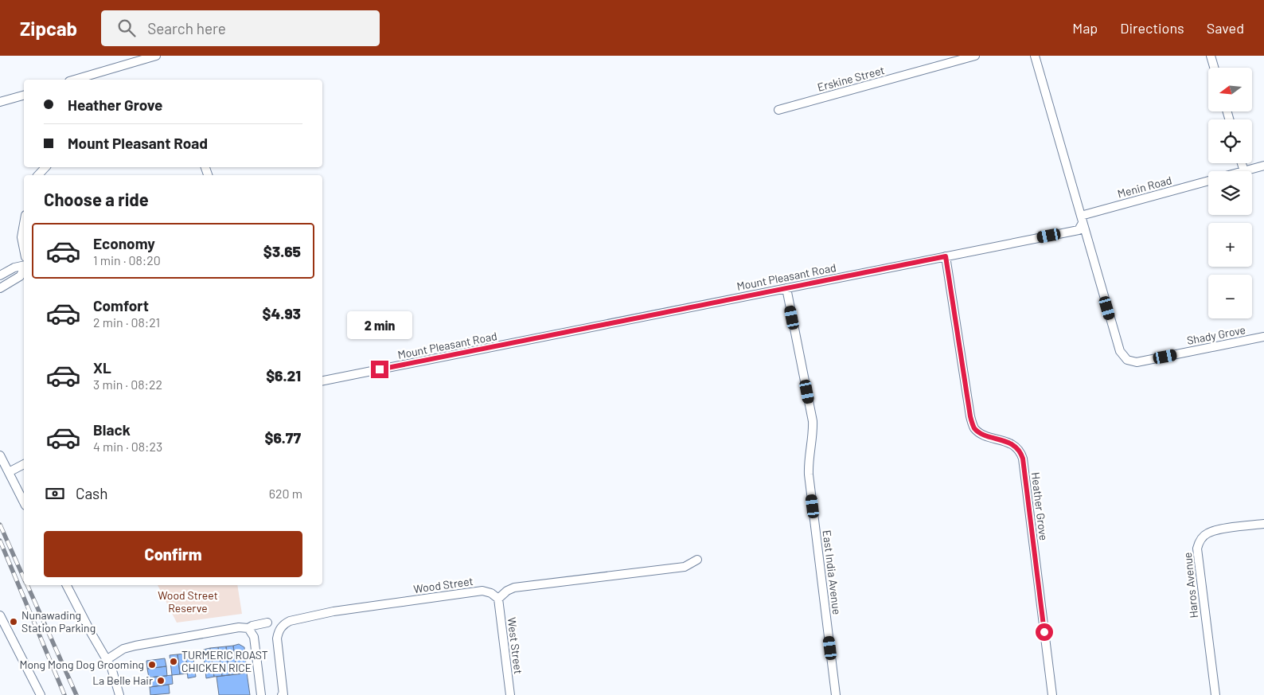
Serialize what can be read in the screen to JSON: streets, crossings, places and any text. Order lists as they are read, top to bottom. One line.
{"streets":{"street":["Erskine Street","Menin Road","Mount Pleasant Road","Shady Grove","Heather Grove","East India Avenue","Wood Street","Haros Avenue","West Street"]},"crossings":[["Menin Road","Mount Pleasant Road"],["Menin Road","Shady Grove"],["Mount Pleasant Road","Shady Grove"],["Mount Pleasant Road","Heather Grove"],["Mount Pleasant Road","East India Avenue"],["Wood Street","West Street"]],"parks":["Wood Street Reserve"],"places":["Nunawading Station Parking","TURMERIC ROAST CHICKEN RICE","Mong Mong Dog Grooming","La Belle Hair"],"north":"left","page":{"header":"Zipcab","search":"Search here","nav":["Map","Directions","Saved"],"map_buttons":["+","−"],"banner":["Heather Grove","Mount Pleasant Road"],"heading":"Choose a ride","list":[{"name":"Economy","note":"1 min · 08:20","value":"$3.65"},{"name":"Comfort","note":"2 min · 08:21","value":"$4.93"},{"name":"XL","note":"3 min · 08:22","value":"$6.21"},{"name":"Black","note":"4 min · 08:23","value":"$6.77"}],"bubble":"2 min","pay":["Cash","620 m"],"buttons":"Confirm"}}
